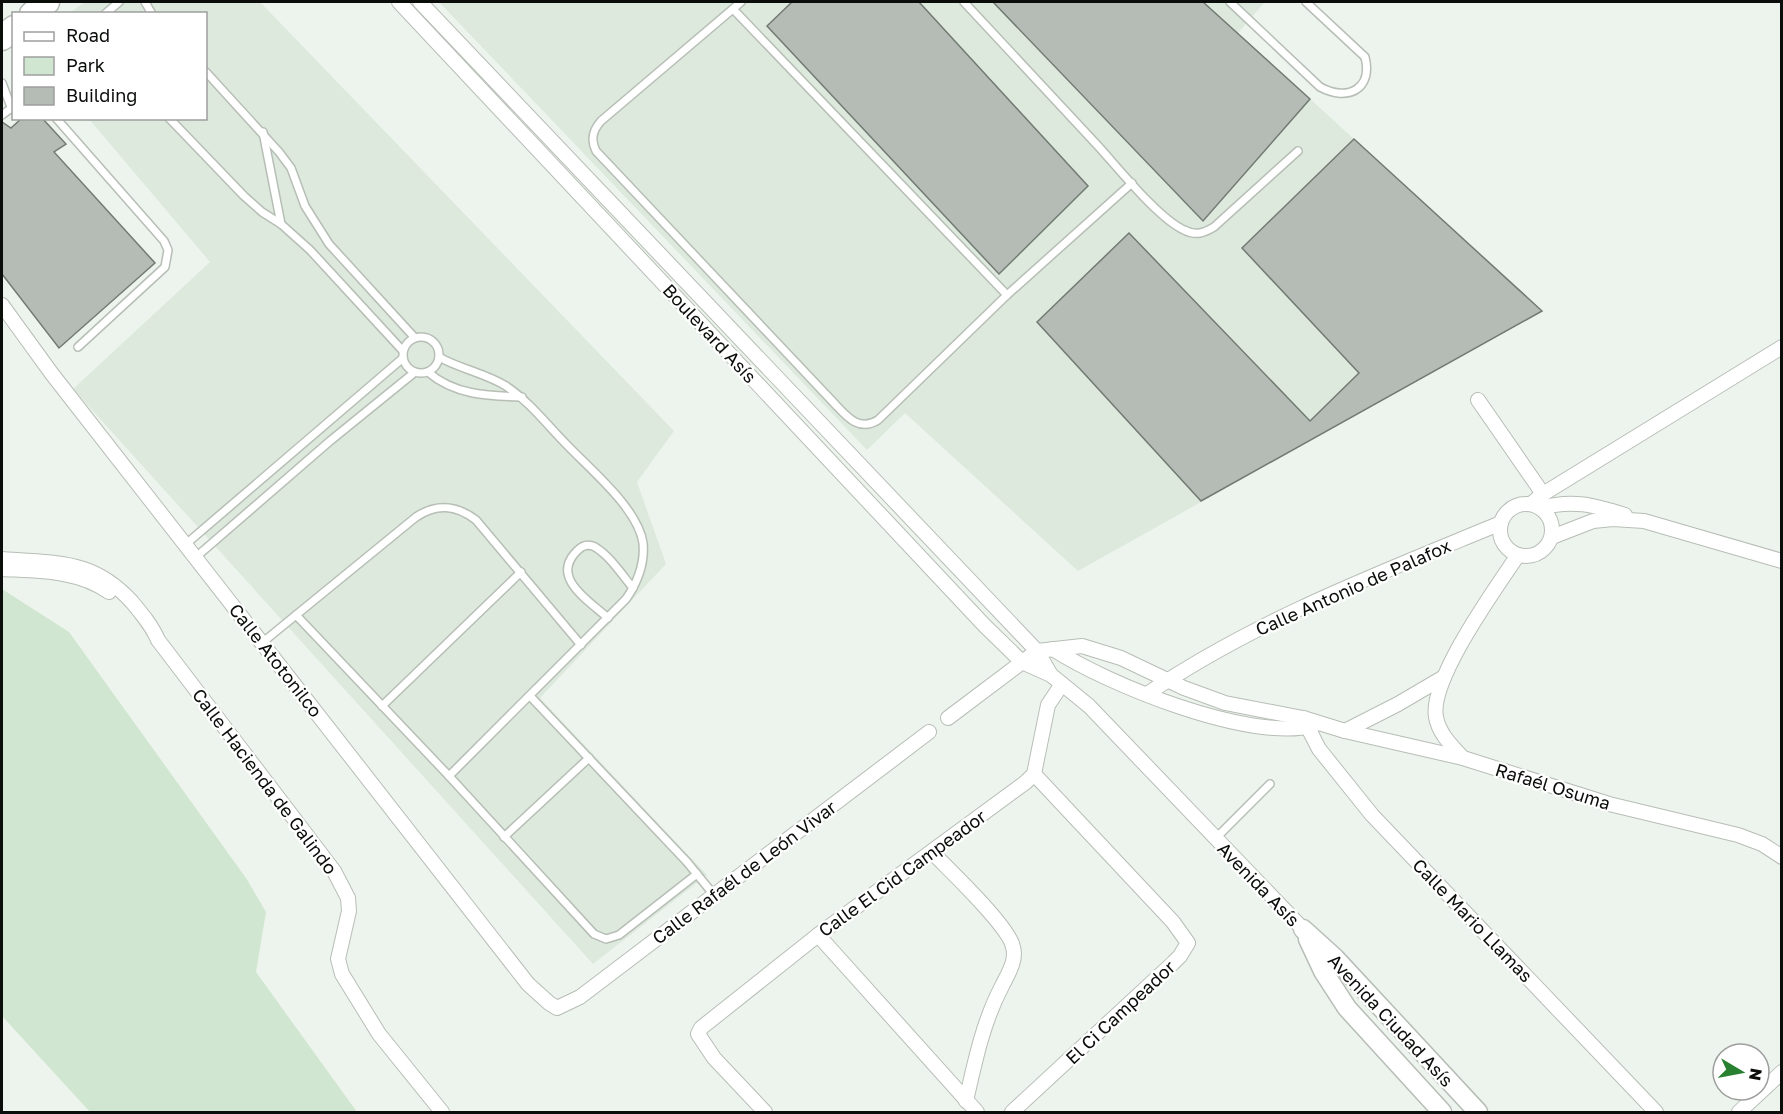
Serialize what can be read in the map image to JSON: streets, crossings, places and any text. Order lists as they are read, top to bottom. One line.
{"streets":{"street":["Boulevard Asís","Calle Antonio de Palafox","Calle Atotonilco","Calle Hacienda de Galindo","Rafaél Osuma","Calle Rafaél de León Vivar","Calle El Cid Campeador","Avenida Asís","Calle Mario Llamas","El Ci Campeador","Avenida Ciudad Asís"]},"crossings":[["Boulevard Asís","Rafaél Osuma"],["Boulevard Asís","Avenida Asís"],["Calle Antonio de Palafox","Rafaél Osuma"],["Calle Atotonilco","Calle Rafaél de León Vivar"],["Rafaél Osuma","Avenida Asís"],["Rafaél Osuma","Calle Mario Llamas"],["Calle El Cid Campeador","El Ci Campeador"],["Avenida Asís","Avenida Ciudad Asís"]],"legend":["Road","Park","Building"],"north":"right"}
